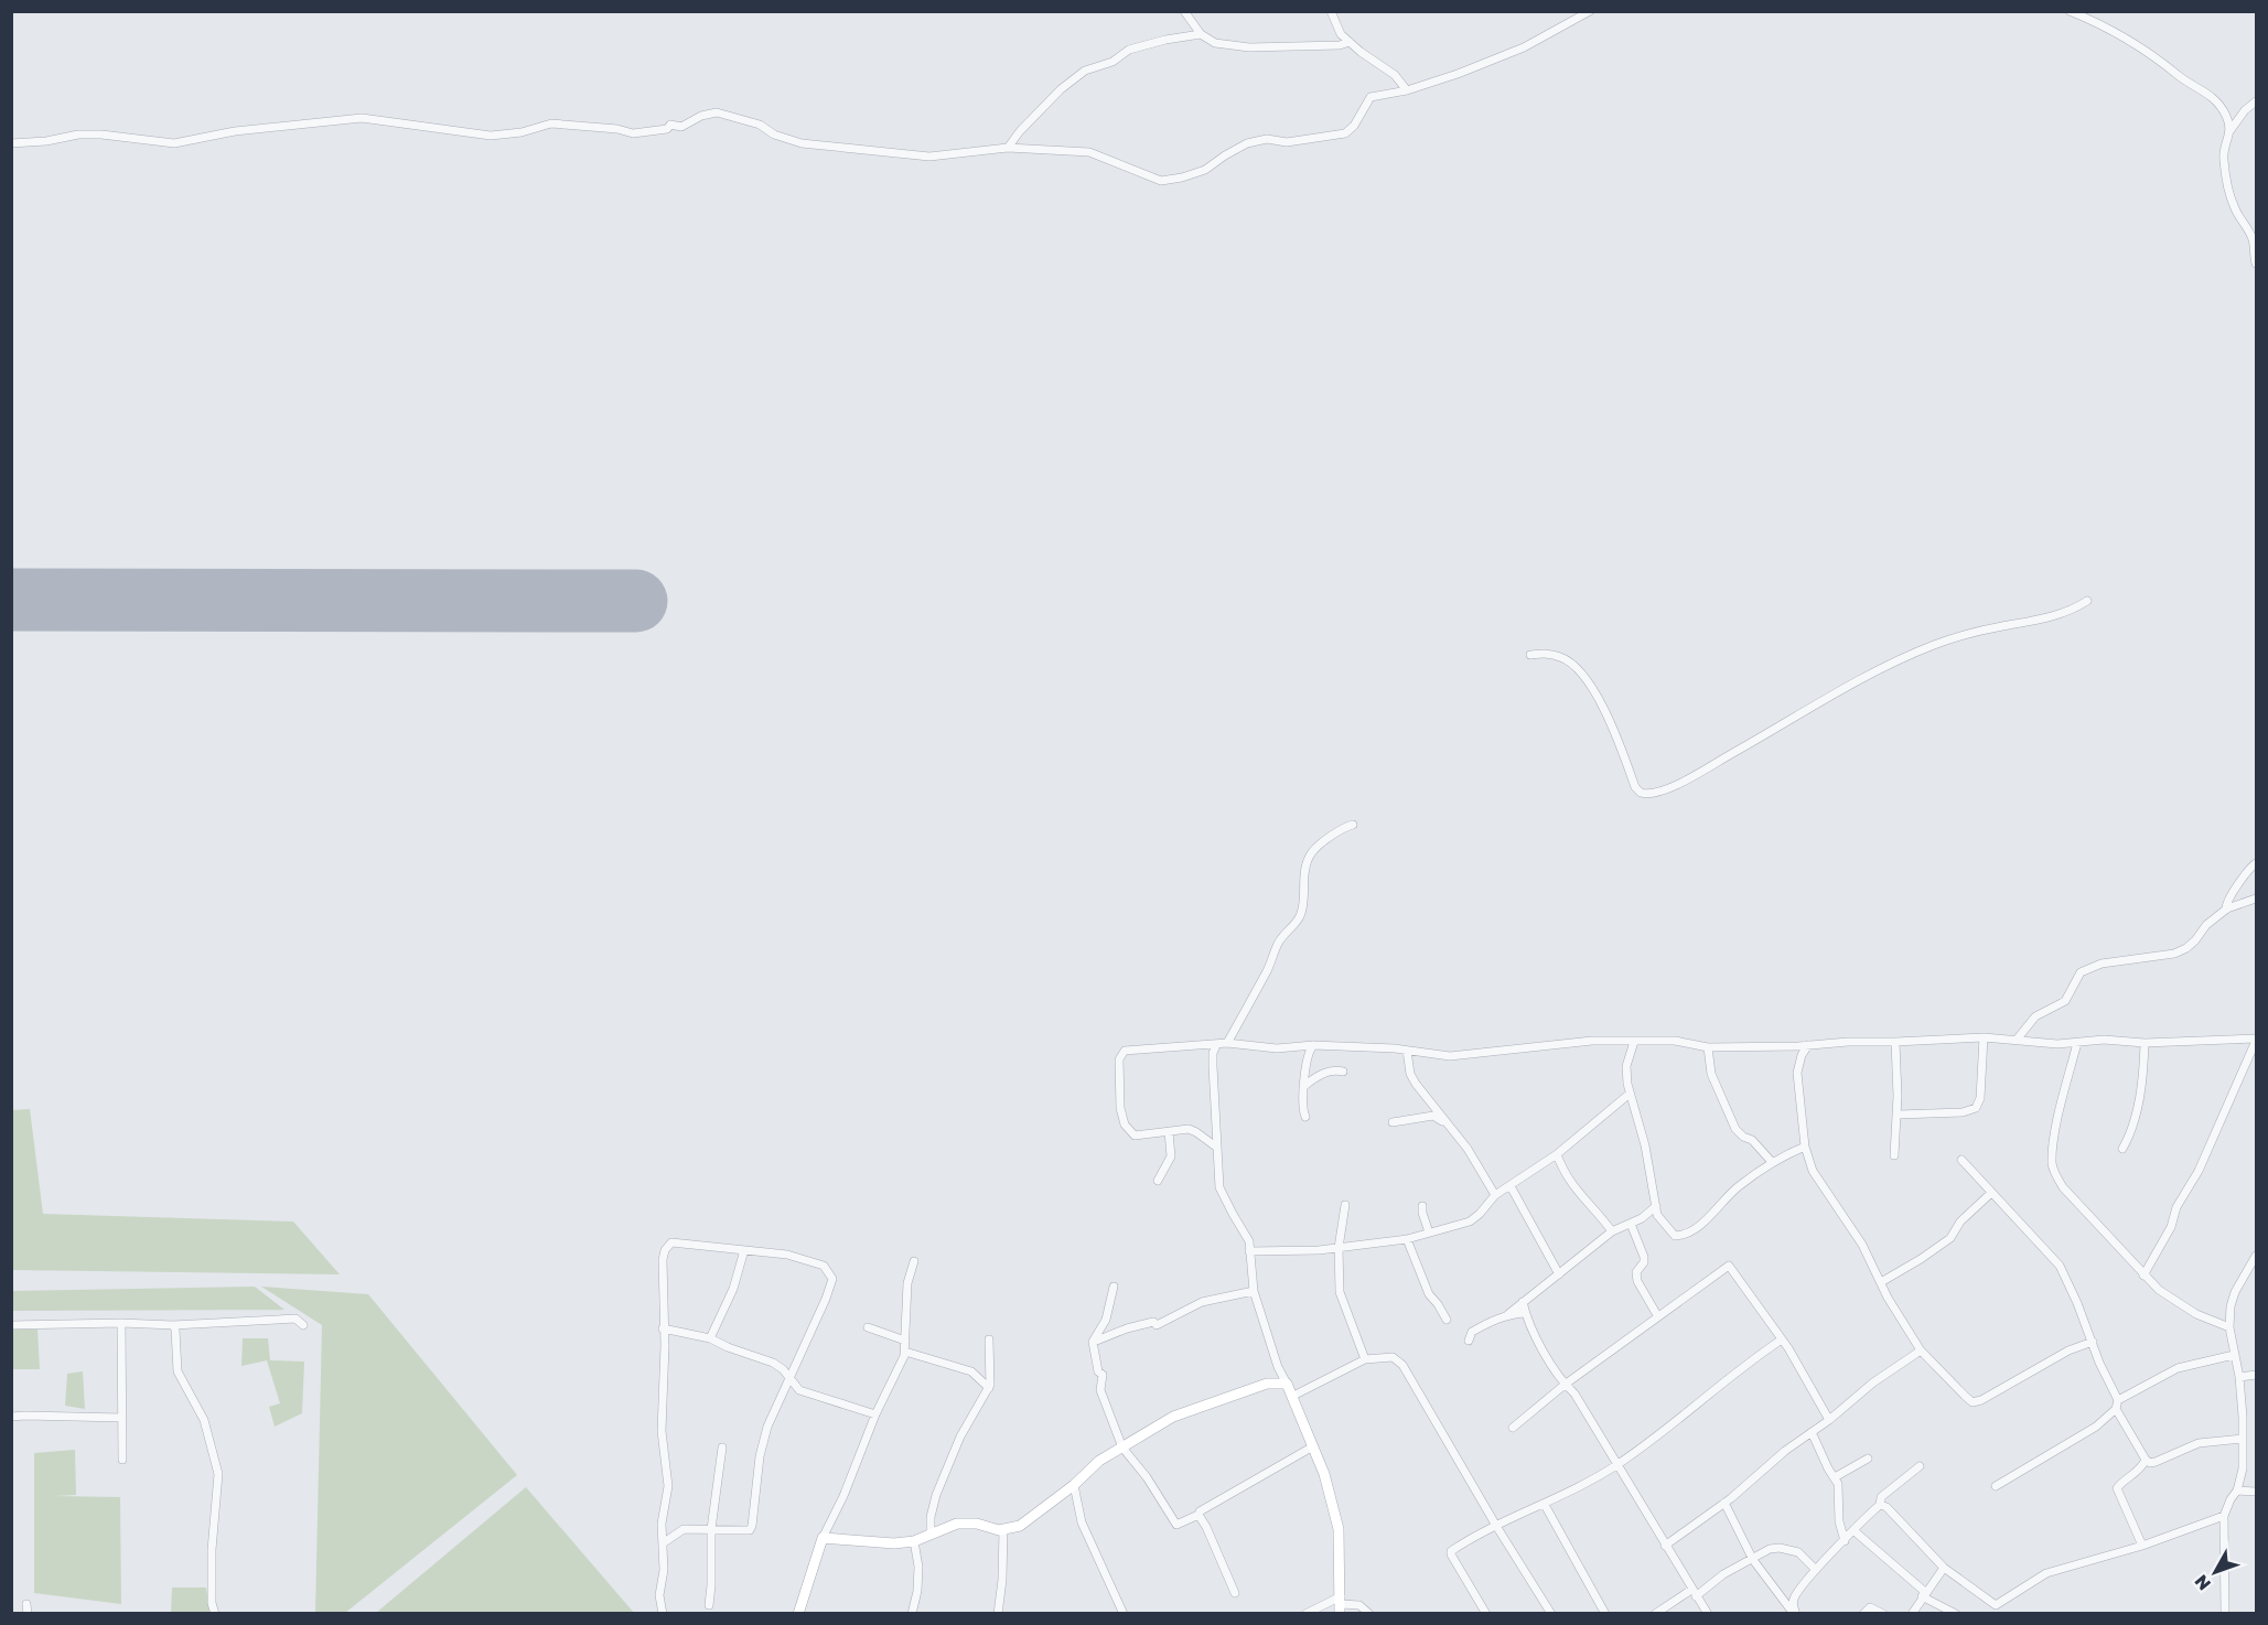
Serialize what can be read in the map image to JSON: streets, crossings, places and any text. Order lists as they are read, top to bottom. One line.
{"north":"bottom left"}
